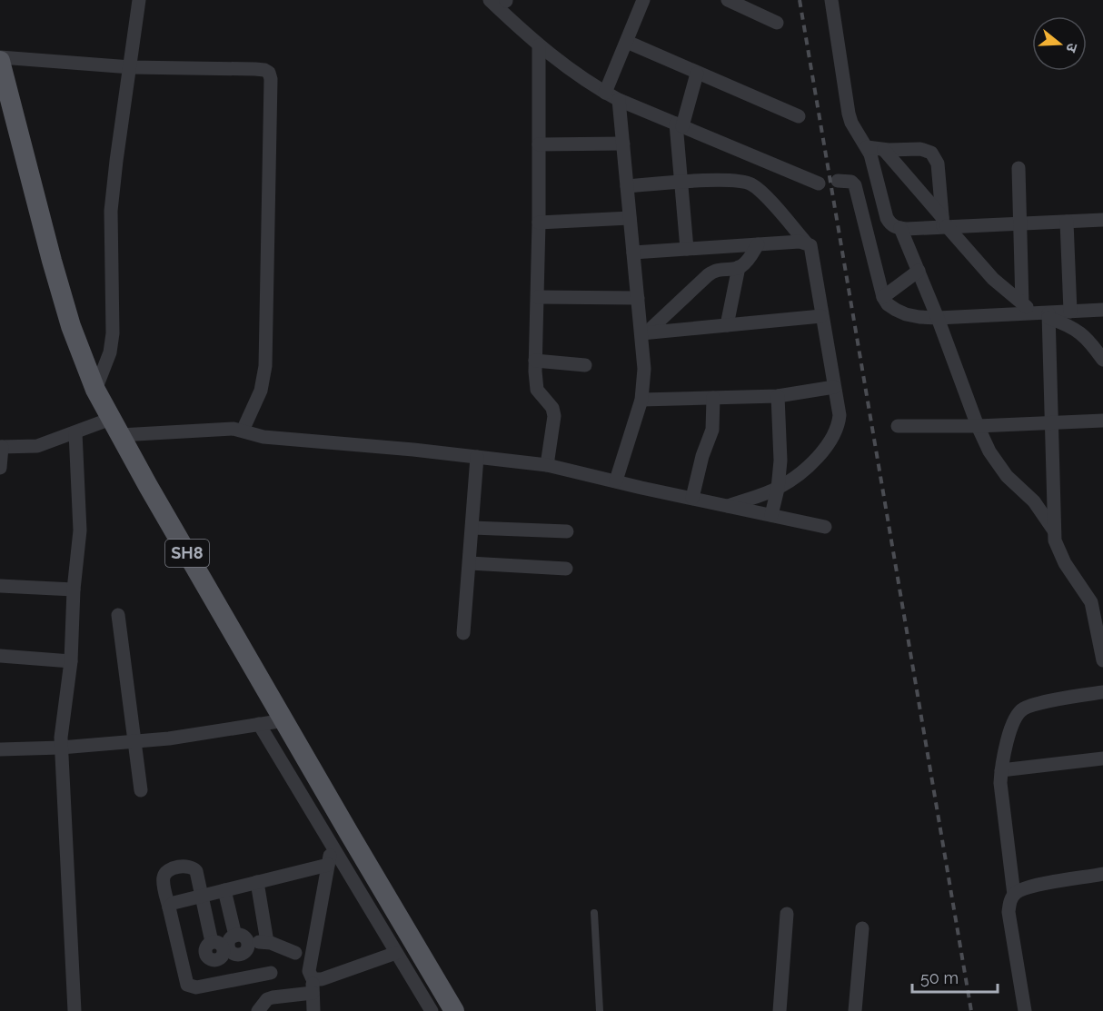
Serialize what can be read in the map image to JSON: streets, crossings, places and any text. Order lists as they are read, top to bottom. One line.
{"streets":{"main road":["SH8"]},"scale_bar":"50 m","north":"right"}
